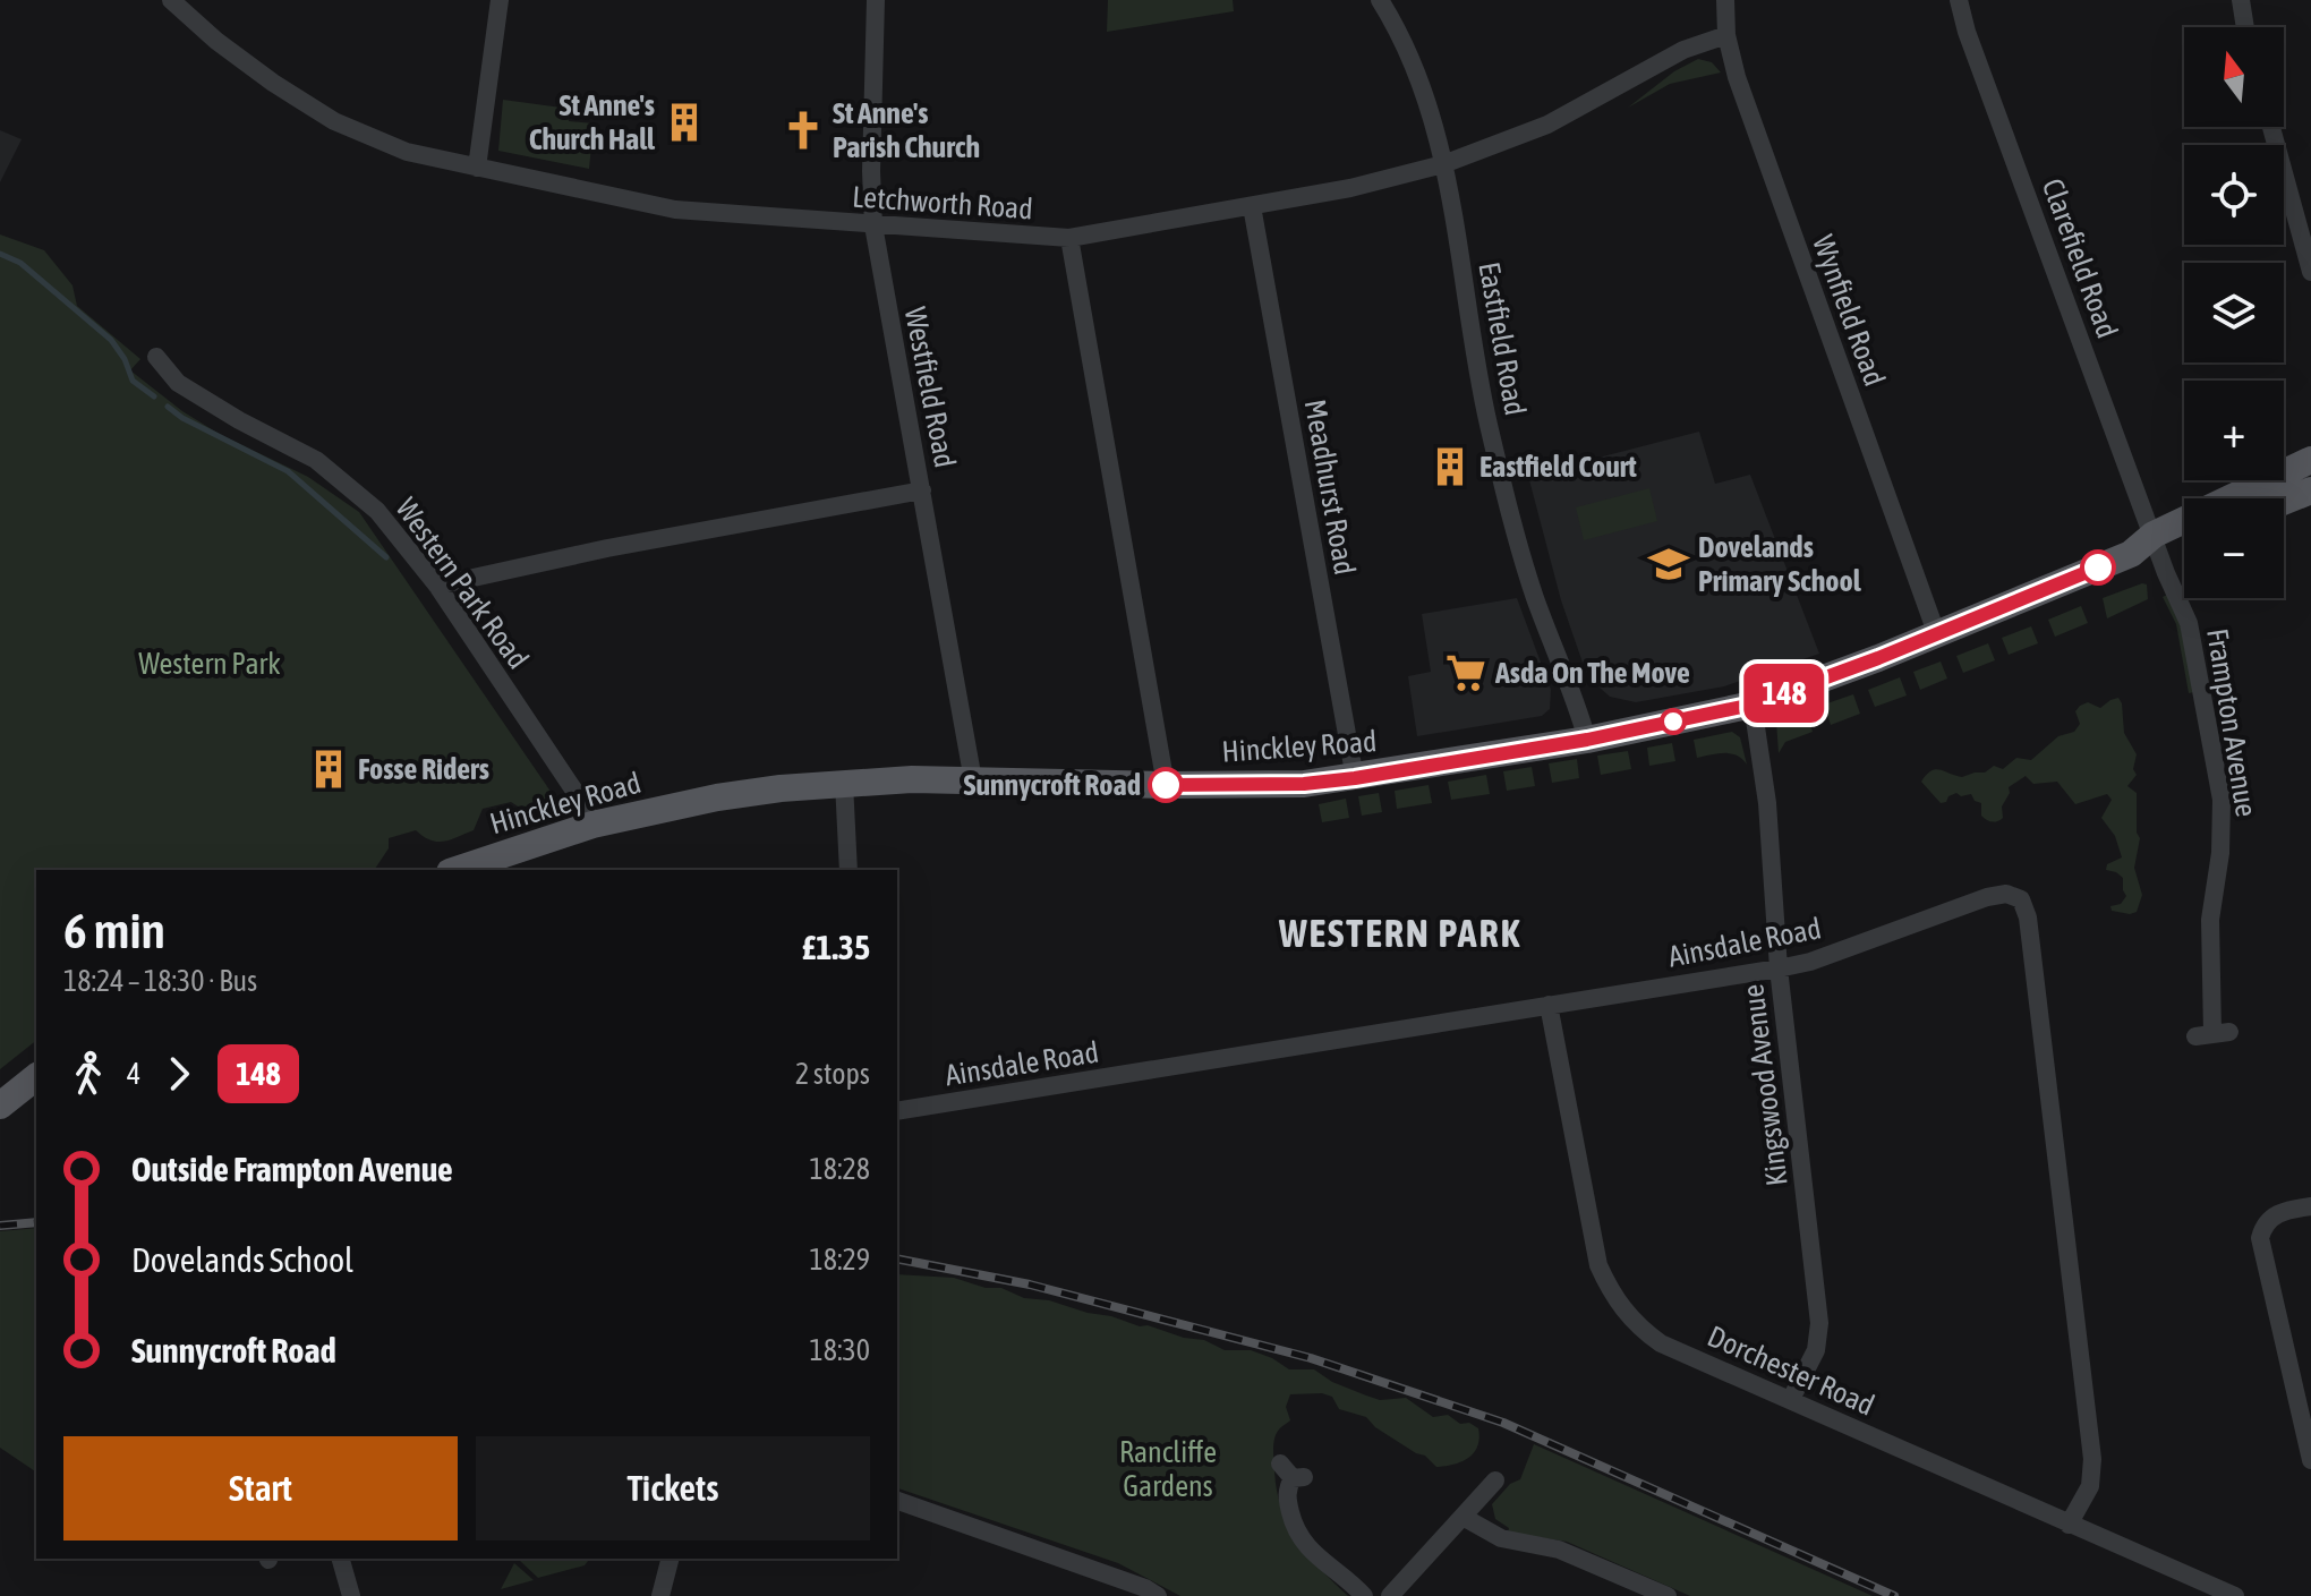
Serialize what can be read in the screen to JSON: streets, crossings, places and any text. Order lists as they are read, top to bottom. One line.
{"streets":{"main road":["Hinckley Road"],"street":["Letchworth Road","Clarefield Road","Wynfield Road","Eastfield Road","Westfield Road","Meadhurst Road","Western Park Road","Frampton Avenue","Ainsdale Road","Kingswood Avenue","Dorchester Road"]},"crossings":[["Letchworth Road","Wynfield Road"],["Letchworth Road","Eastfield Road"],["Letchworth Road","Westfield Road"],["Letchworth Road","Meadhurst Road"],["Clarefield Road","Frampton Avenue"],["Clarefield Road","Hinckley Road"],["Wynfield Road","Hinckley Road"],["Eastfield Road","Hinckley Road"],["Westfield Road","Hinckley Road"],["Meadhurst Road","Hinckley Road"],["Western Park Road","Hinckley Road"],["Frampton Avenue","Hinckley Road"],["Hinckley Road","Kingswood Avenue"],["Ainsdale Road","Kingswood Avenue"],["Ainsdale Road","Dorchester Road"],["Kingswood Avenue","Dorchester Road"]],"districts":["WESTERN PARK"],"parks":["Western Park","Rancliffe Gardens"],"places":{"building":["St Anne's Church Hall","Eastfield Court","Fosse Riders"],"church":["St Anne's Parish Church"],"school or university":["Dovelands Primary School"],"supermarket":["Asda On The Move"],"other":["Sunnycroft Road"]},"lines":["bus line 148"],"north":"top","page":{"on_map":"148","map_buttons":["+","−"],"heading":["6 min","18:24 – 18:30 · Bus","£1.35"],"legs":["4","148","2 stops"],"list":[{"name":"Outside Frampton Avenue","value":"18:28"},{"name":"Dovelands School","value":"18:29"},{"name":"Sunnycroft Road","value":"18:30"}],"buttons":["Start","Tickets"]}}
